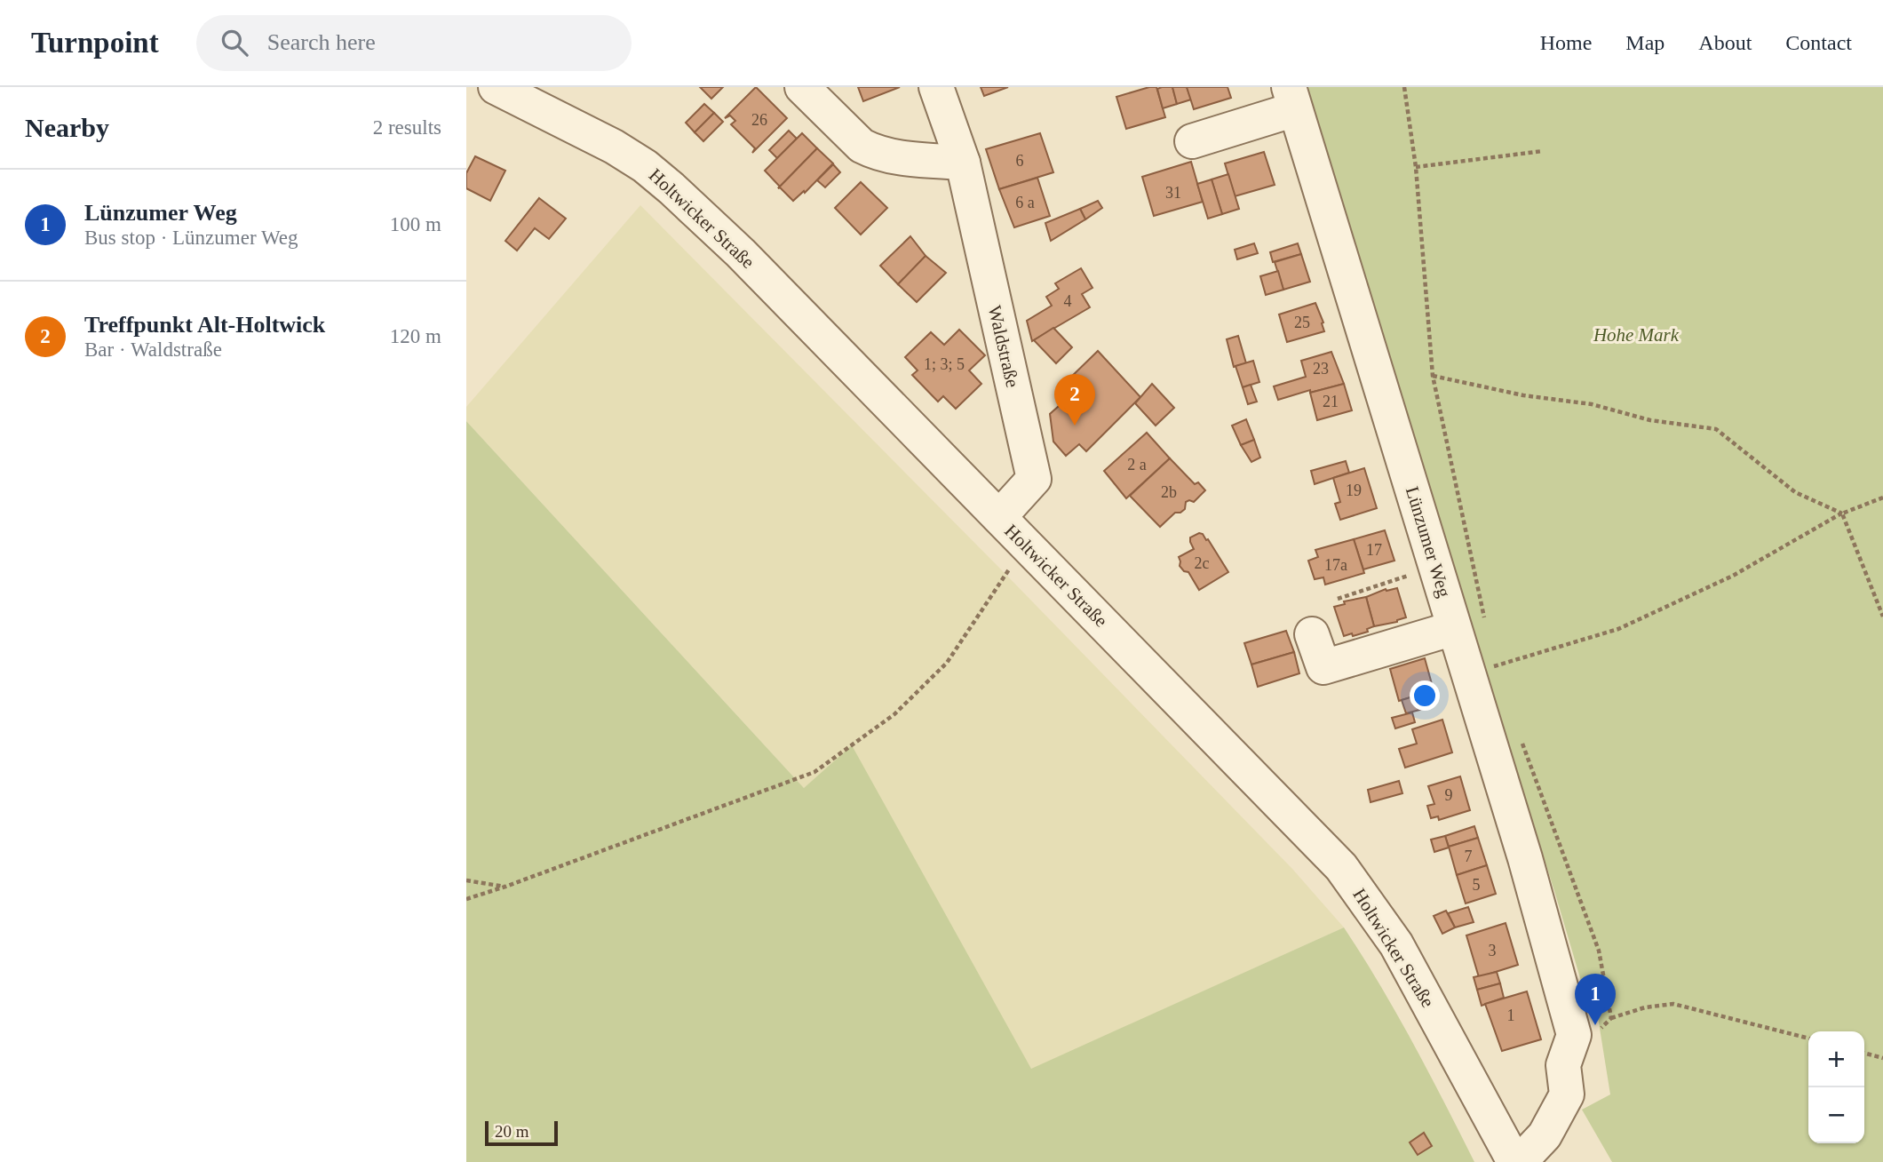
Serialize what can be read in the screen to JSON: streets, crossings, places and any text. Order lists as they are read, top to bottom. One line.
{"streets":{"street":["Holtwicker Straße","Waldstraße","Lünzumer Weg"]},"crossings":[["Holtwicker Straße","Waldstraße"],["Holtwicker Straße","Lünzumer Weg"]],"parks":["Hohe Mark"],"house_numbers":["26","6","31","6 a","4","25","1; 3; 5","23","21","2 a","19","2b","17","2c","17a","9","7","5","3","1"],"scale_bar":"20 m","page":{"header":"Turnpoint","search":"Search here","nav":["Home","Map","About","Contact"],"heading":["Nearby","2 results"],"list":[{"mark":"1","name":"Lünzumer Weg","note":"Bus stop · Lünzumer Weg","value":"100 m"},{"mark":"2","name":"Treffpunkt Alt-Holtwick","note":"Bar · Waldstraße","value":"120 m"}],"pins":["2","1"],"map_buttons":["+","−"],"scale":"20 m"}}
